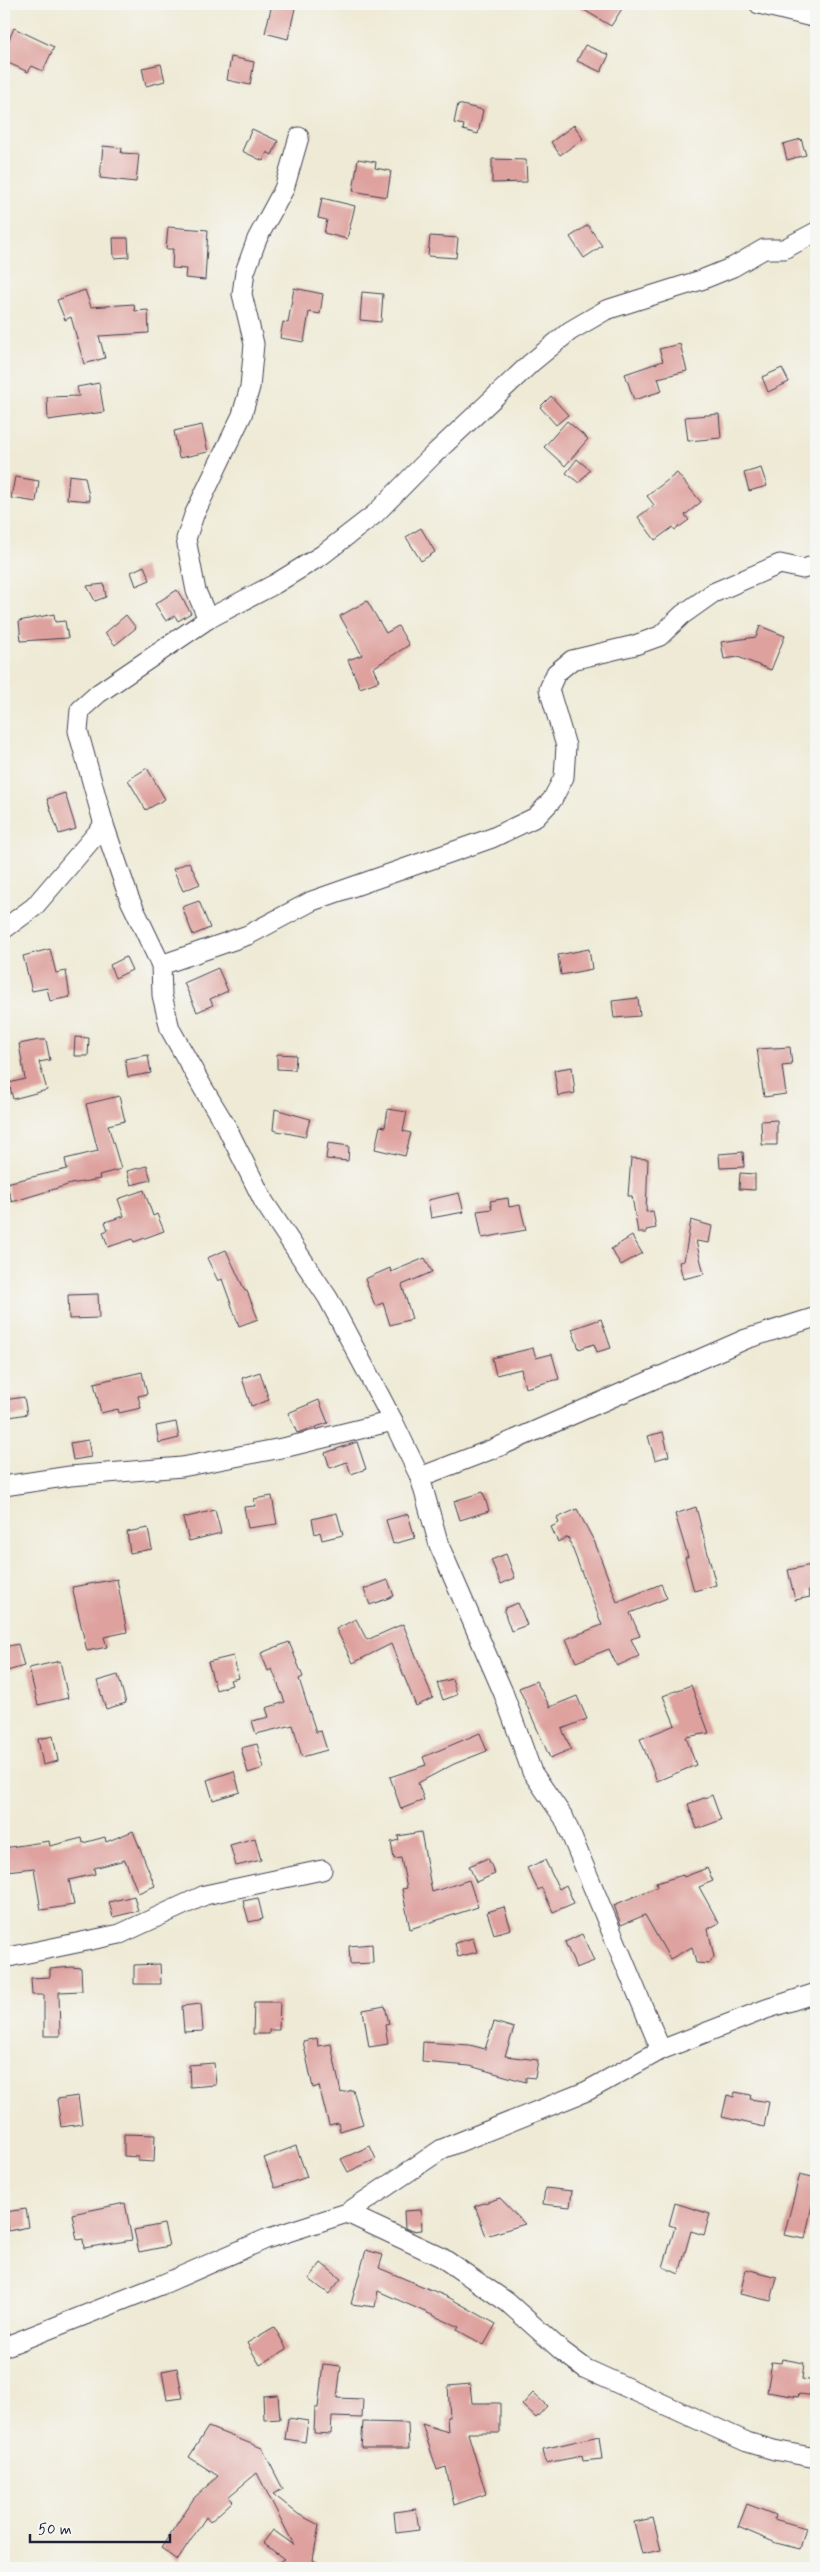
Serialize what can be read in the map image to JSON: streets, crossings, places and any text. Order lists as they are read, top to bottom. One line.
{"scale_bar":"50 m"}
